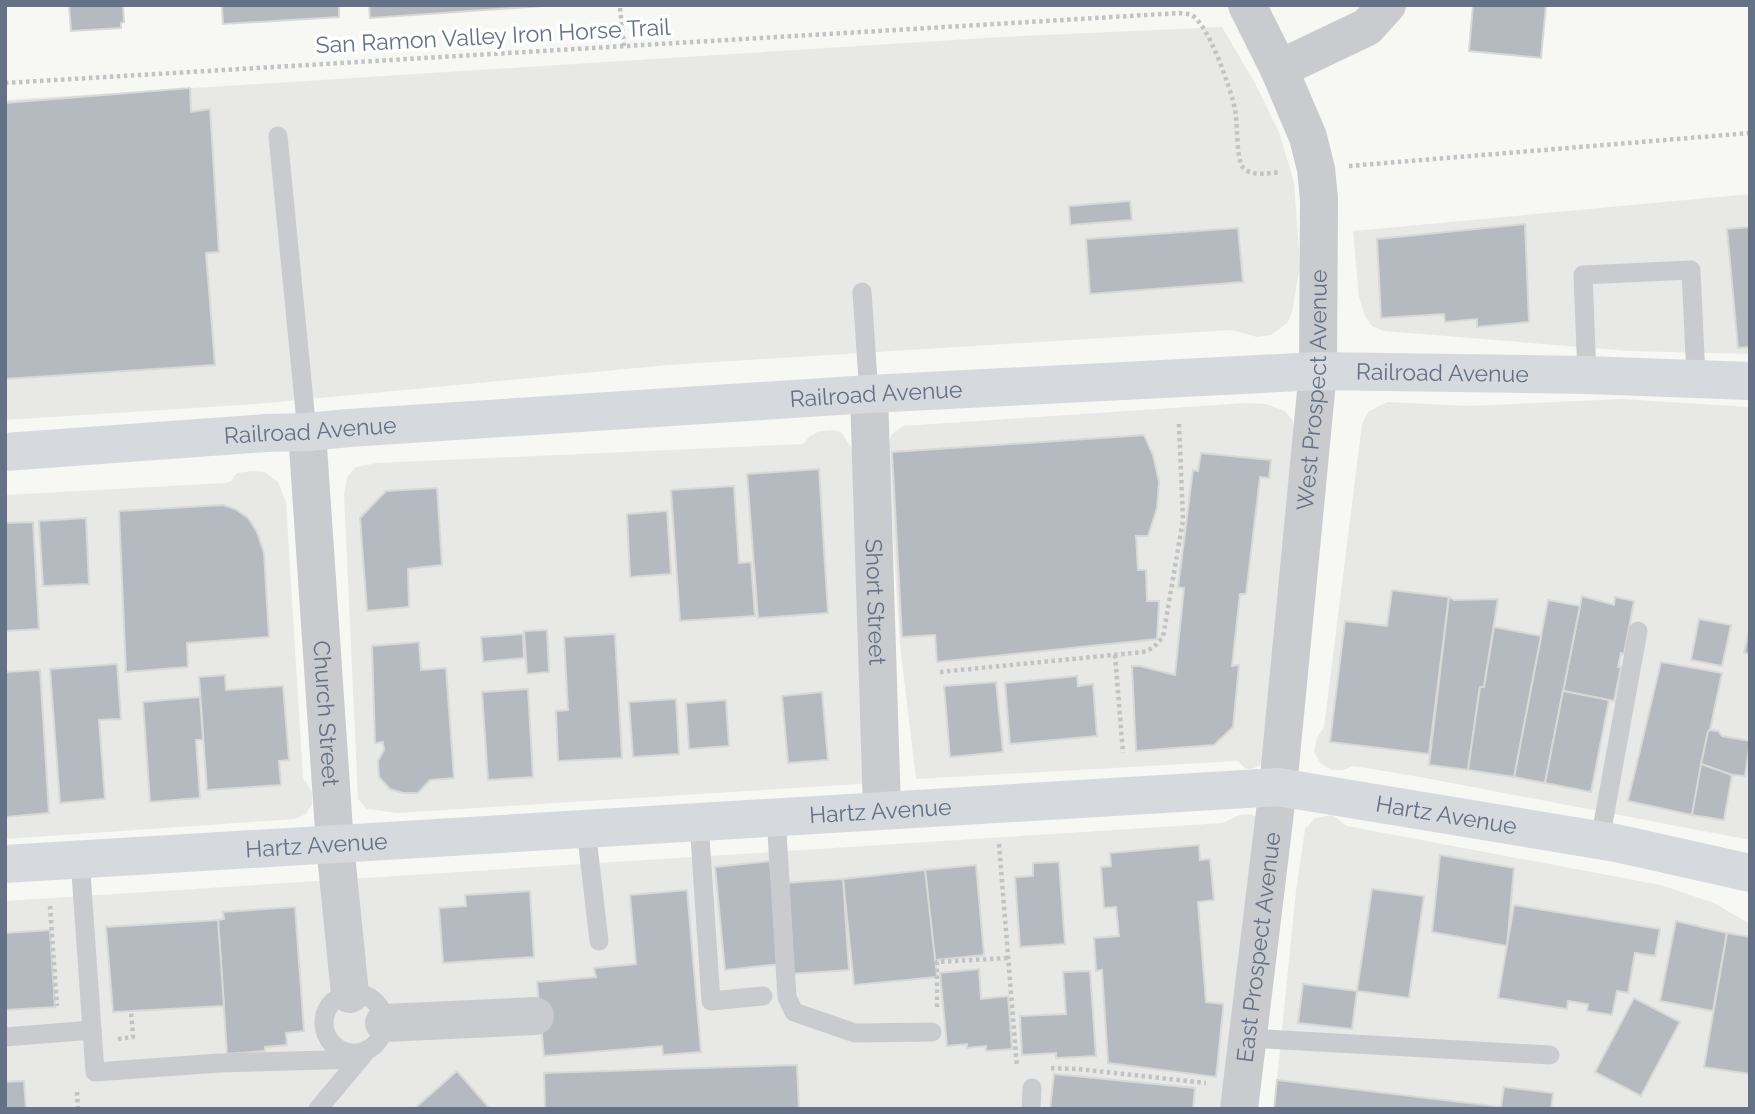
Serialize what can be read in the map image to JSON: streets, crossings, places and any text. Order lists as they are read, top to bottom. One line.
{"streets":{"street":["Railroad Avenue","West Prospect Avenue","Short Street","Church Street","Hartz Avenue","East Prospect Avenue"],"path":["San Ramon Valley Iron Horse Trail"]},"crossings":[["Railroad Avenue","West Prospect Avenue"],["Railroad Avenue","Short Street"],["Railroad Avenue","Church Street"],["West Prospect Avenue","Hartz Avenue"],["West Prospect Avenue","East Prospect Avenue"],["Short Street","Hartz Avenue"],["Church Street","Hartz Avenue"],["Hartz Avenue","East Prospect Avenue"]]}
